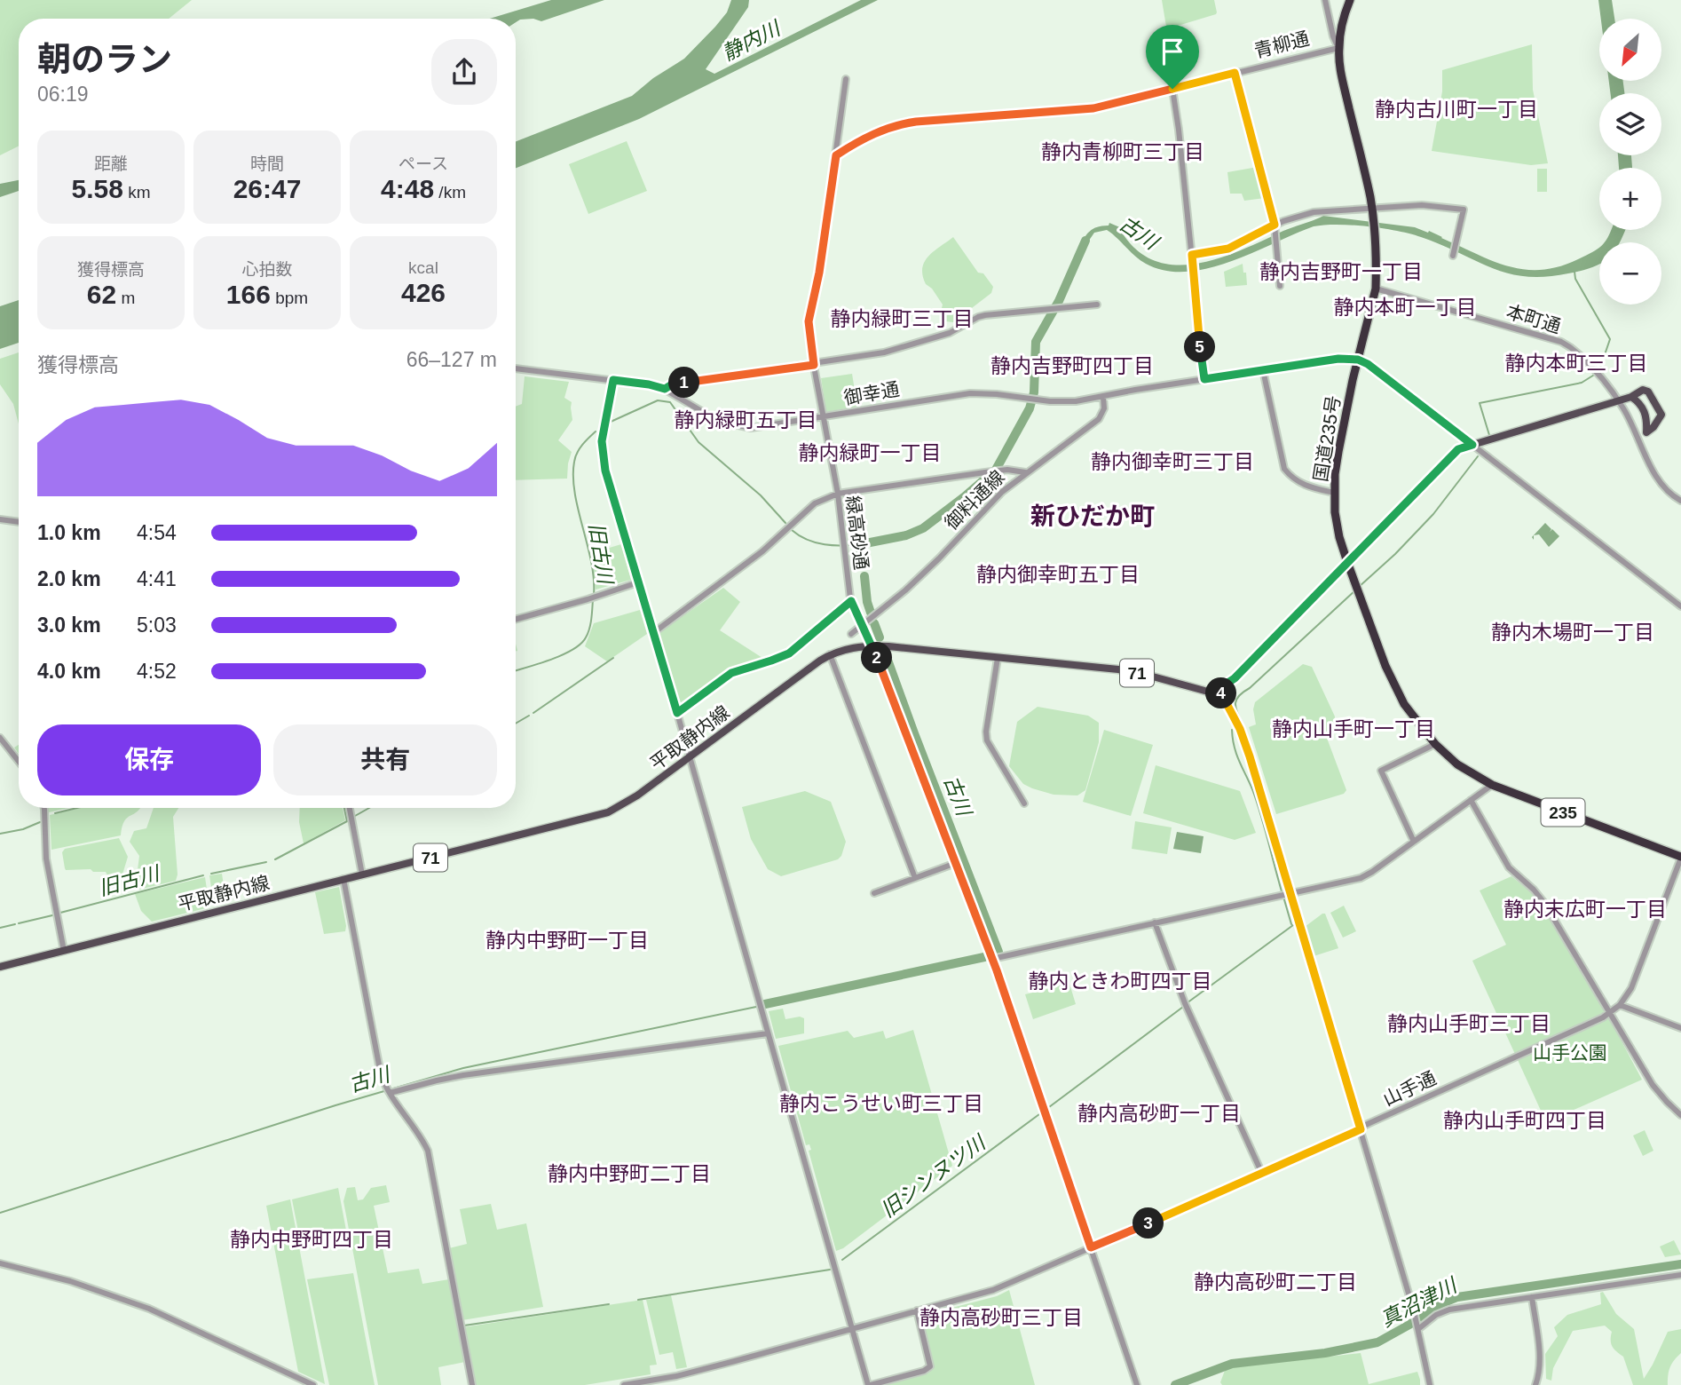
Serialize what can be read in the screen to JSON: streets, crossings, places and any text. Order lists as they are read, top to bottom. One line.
{"streets":{"highway":["国道235号","235"],"main road":["71","平取静内線"],"street":["青柳通","本町通","御幸通","御料通線","緑高砂通","山手通"]},"crossings":[["青柳通","国道235号"],["青柳通","緑高砂通"],["本町通","国道235号"],["御幸通","御料通線"],["御幸通","緑高砂通"],["国道235号","山手通"],["御料通線","緑高砂通"],["緑高砂通","平取静内線"],["緑高砂通","山手通"]],"districts":["静内古川町一丁目","静内青柳町三丁目","静内吉野町一丁目","静内本町一丁目","静内緑町三丁目","静内本町三丁目","静内吉野町四丁目","静内緑町五丁目","静内緑町一丁目","静内御幸町三丁目","新ひだか町","静内御幸町五丁目","静内木場町一丁目","静内山手町一丁目","静内末広町一丁目","静内中野町一丁目","静内ときわ町四丁目","静内山手町三丁目","静内こうせい町三丁目","静内高砂町一丁目","静内山手町四丁目","静内中野町二丁目","静内中野町四丁目","静内高砂町二丁目","静内高砂町三丁目"],"water":["静内川","古川","旧古川","旧シンヌツ川","真沼津川"],"parks":["山手公園"],"north":"bottom left","page":{"map_buttons":["+","−"],"heading":["朝のラン","06:19"],"stats":[["距離","5.58 km"],["時間","26:47"],["ペース","4:48 /km"],["獲得標高","62 m"],["心拍数","166 bpm"],["kcal","426"]],"pins":["5","1","2","4","3"],"chart":["獲得標高","66–127 m"],"list":[{"name":"1.0 km","note":"4:54"},{"name":"2.0 km","note":"4:41"},{"name":"3.0 km","note":"5:03"},{"name":"4.0 km","note":"4:52"}],"buttons":["保存","共有"]}}
